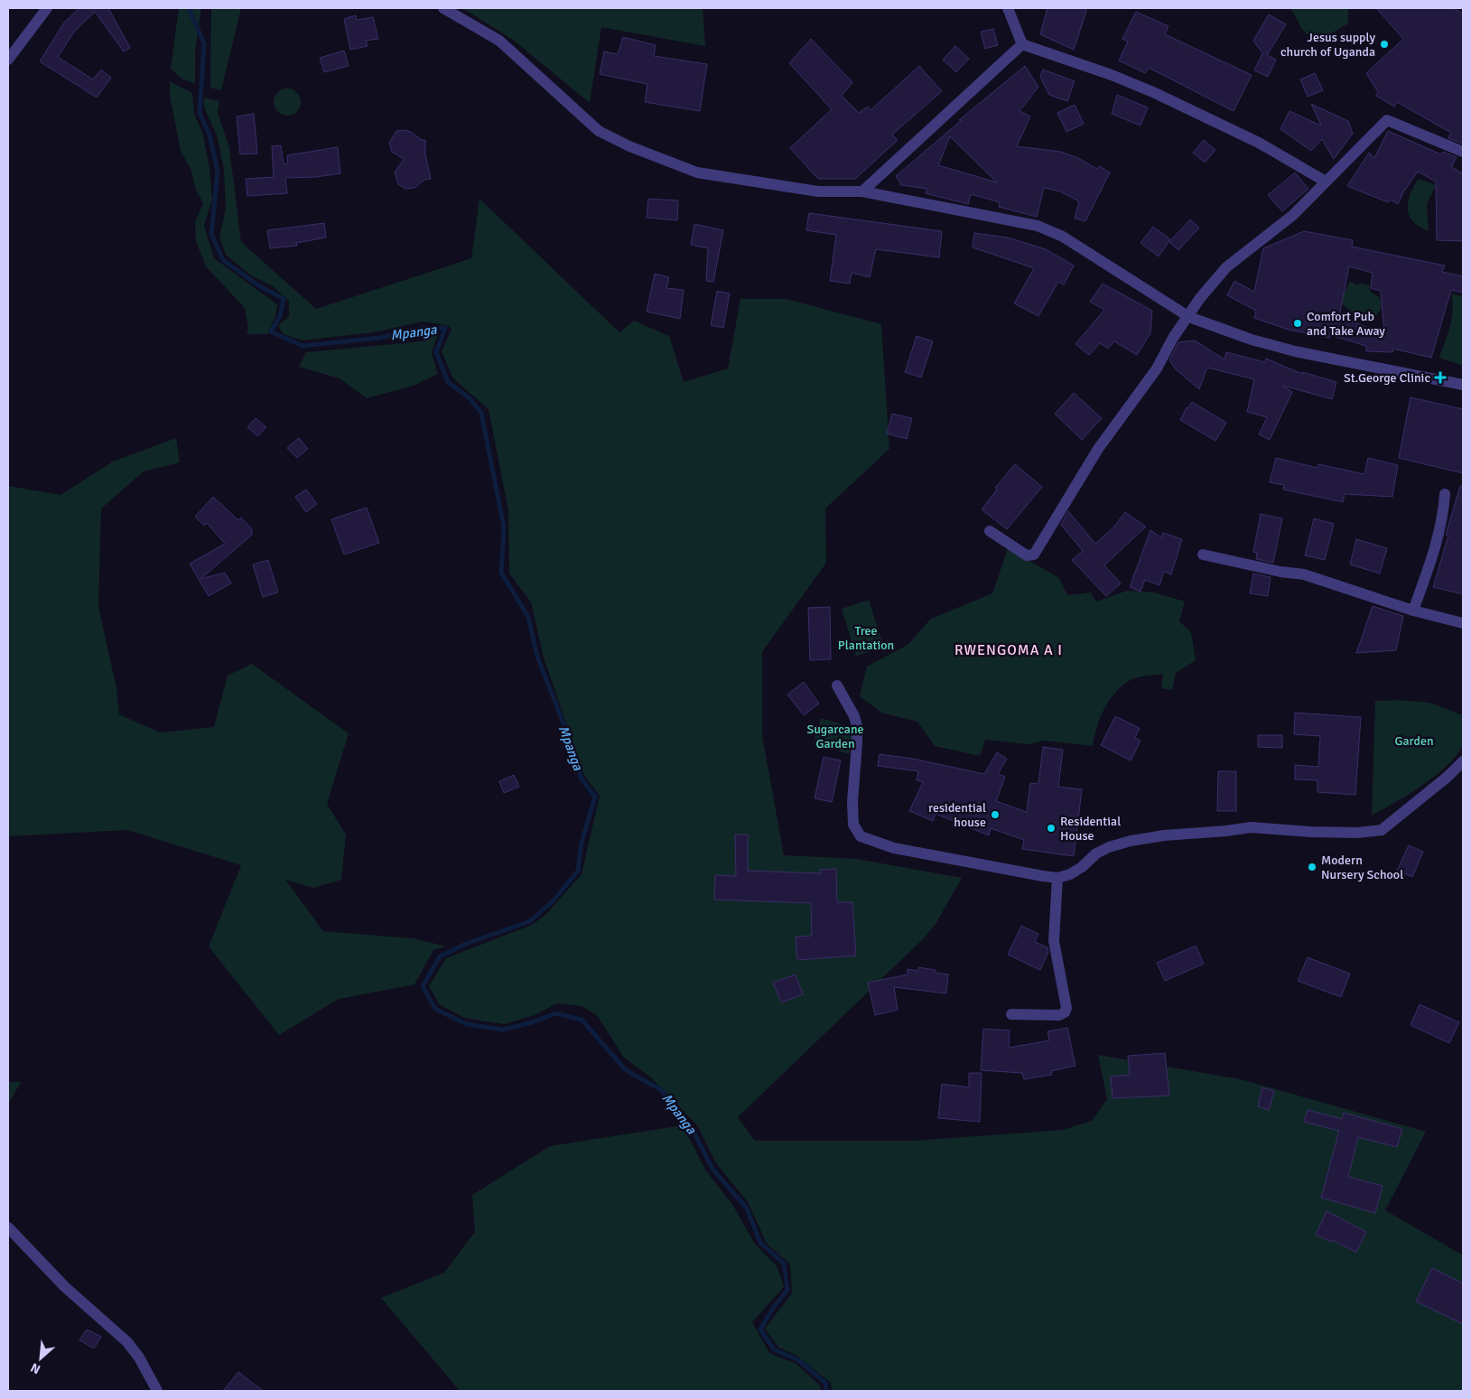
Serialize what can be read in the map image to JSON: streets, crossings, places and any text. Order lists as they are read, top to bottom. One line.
{"districts":["RWENGOMA A I"],"water":["Mpanga"],"parks":["Tree Plantation","Sugarcane Garden","Garden"],"places":{"other":["Jesus supply church of Uganda","Comfort Pub and Take Away","residential house","Residential House","Modern Nursery School"],"health":["St.George Clinic"]},"north":"bottom left"}
